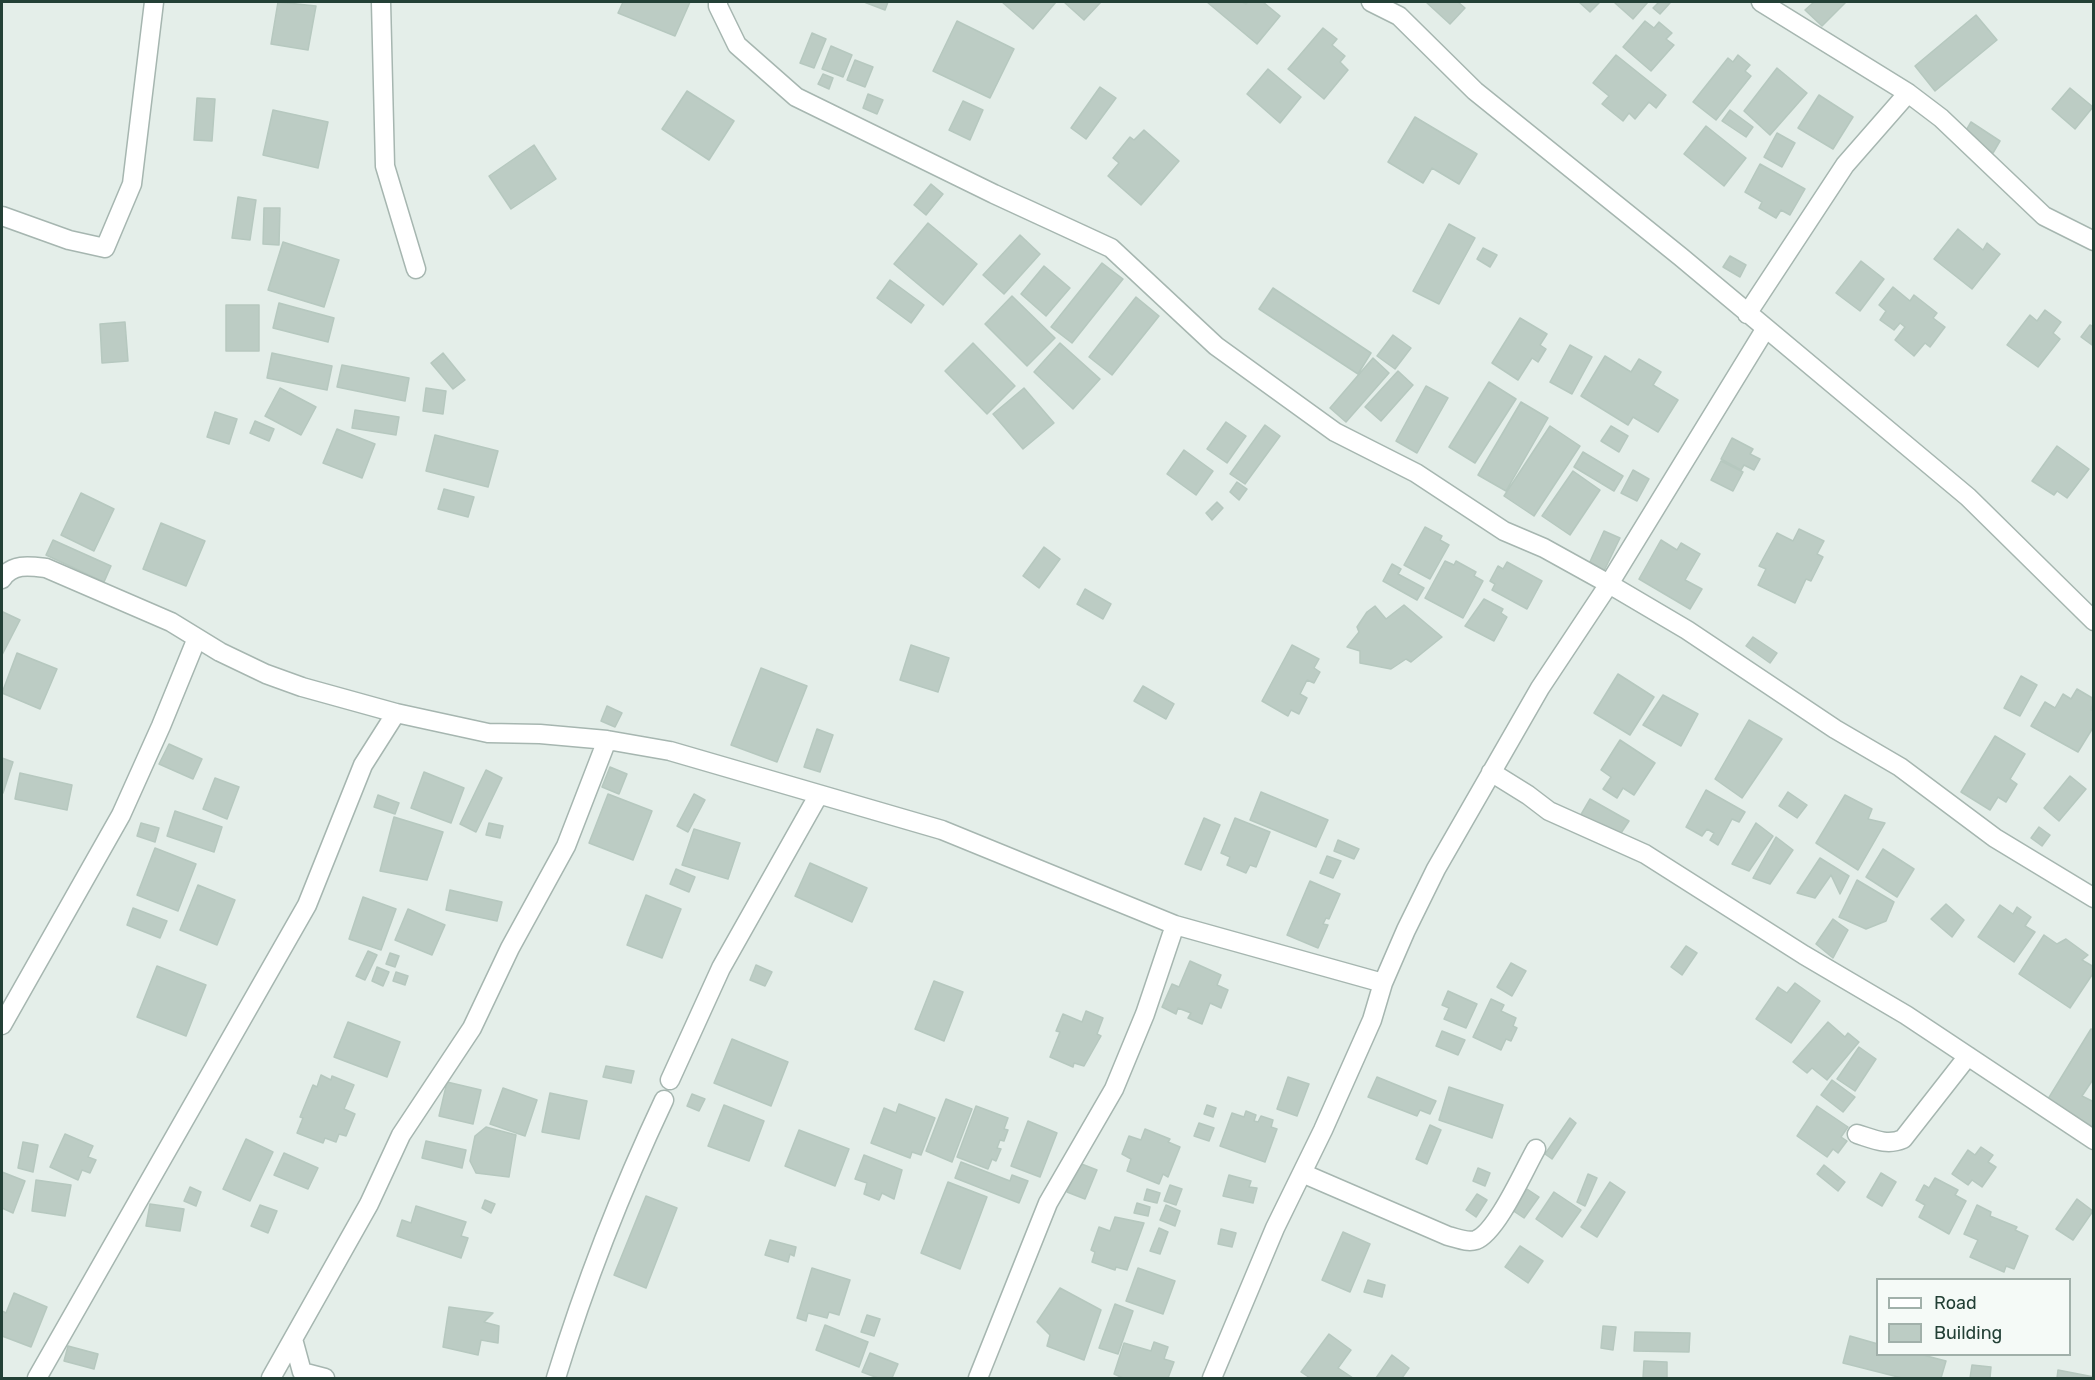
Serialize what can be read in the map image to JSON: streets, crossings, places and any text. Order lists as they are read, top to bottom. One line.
{"legend":["Road","Building"]}
